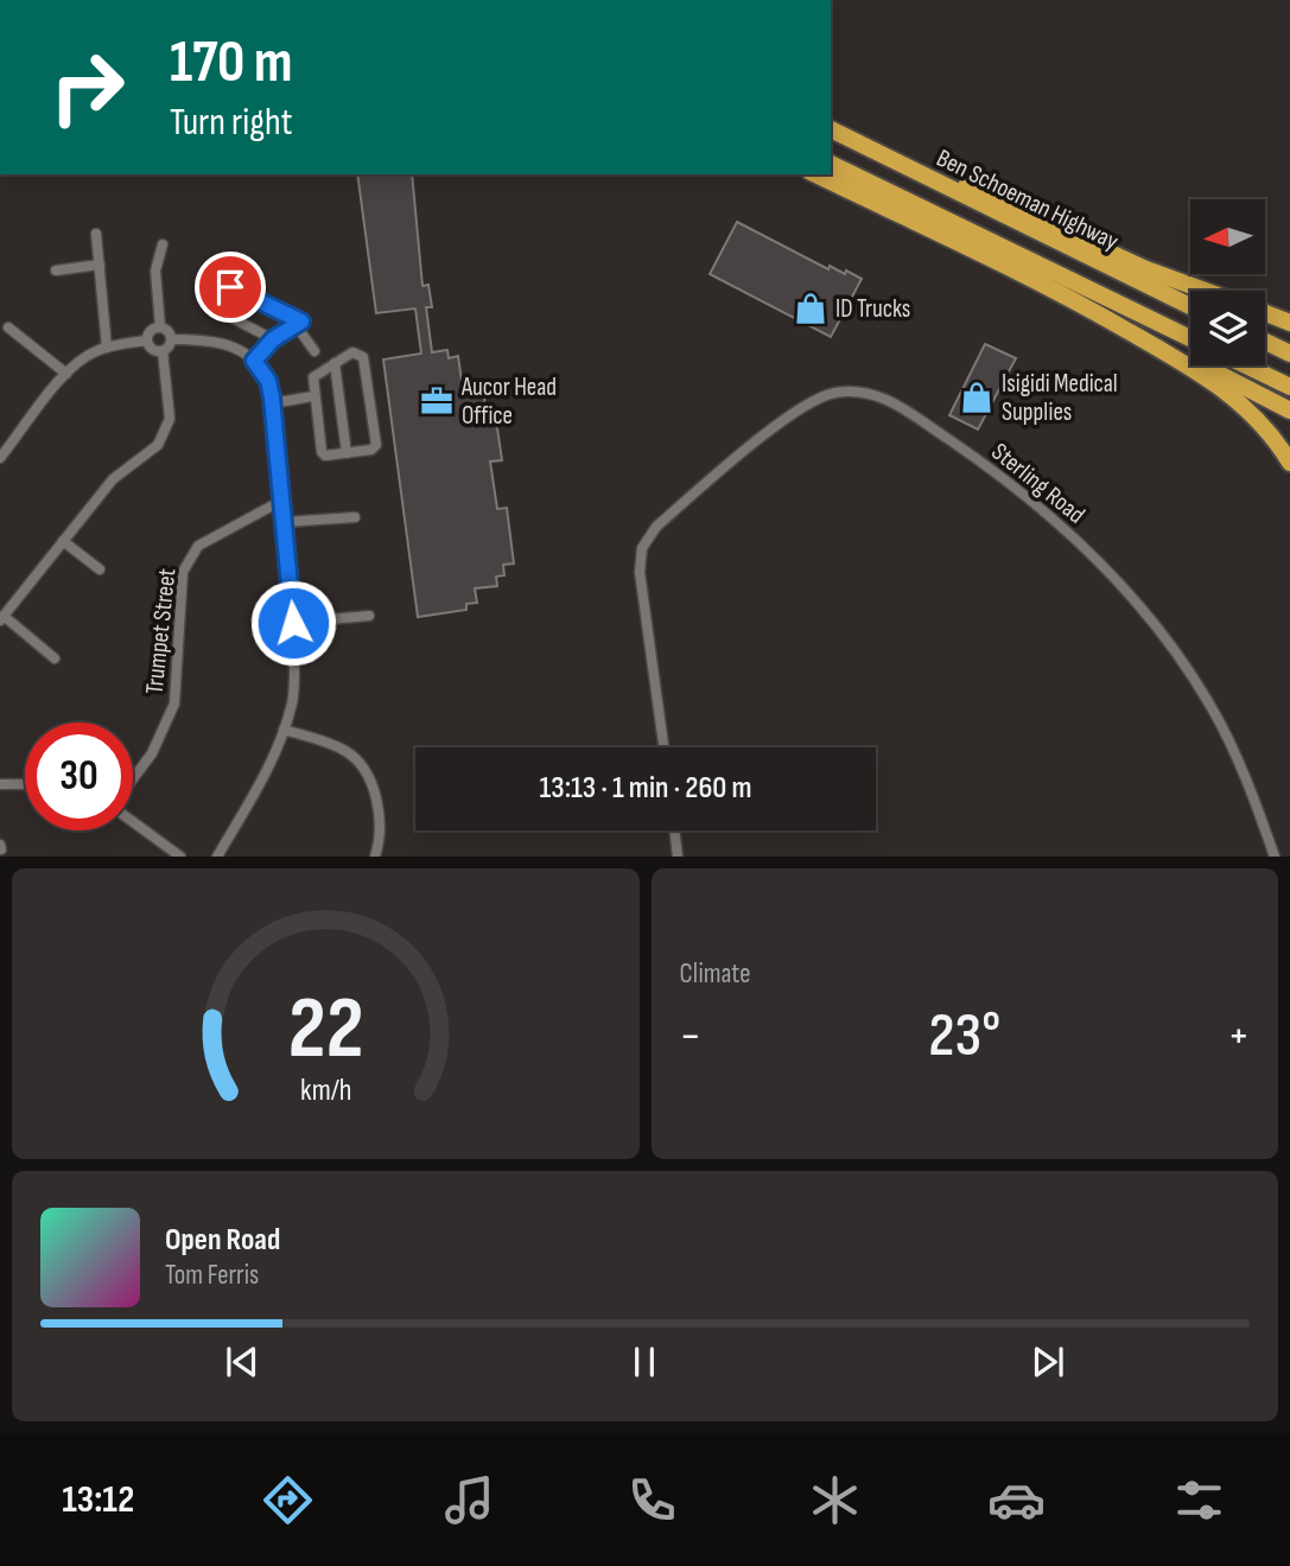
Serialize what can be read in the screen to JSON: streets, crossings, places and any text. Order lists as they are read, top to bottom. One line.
{"streets":{"highway":["Ben Schoeman Highway"],"street":["Sterling Road","Trumpet Street"]},"places":{"shop":["ID Trucks","Isigidi Medical Supplies"],"office":["Aucor Head Office"]},"north":"left","page":{"turn":["170 m","Turn right"],"limit":"30","trip":"13:13 · 1 min · 260 m","tile":"Climate","heat":["−","23°","+"],"song":["Open Road","Tom Ferris"],"tabs":"13:12","gauge":["22","km/h"]}}
